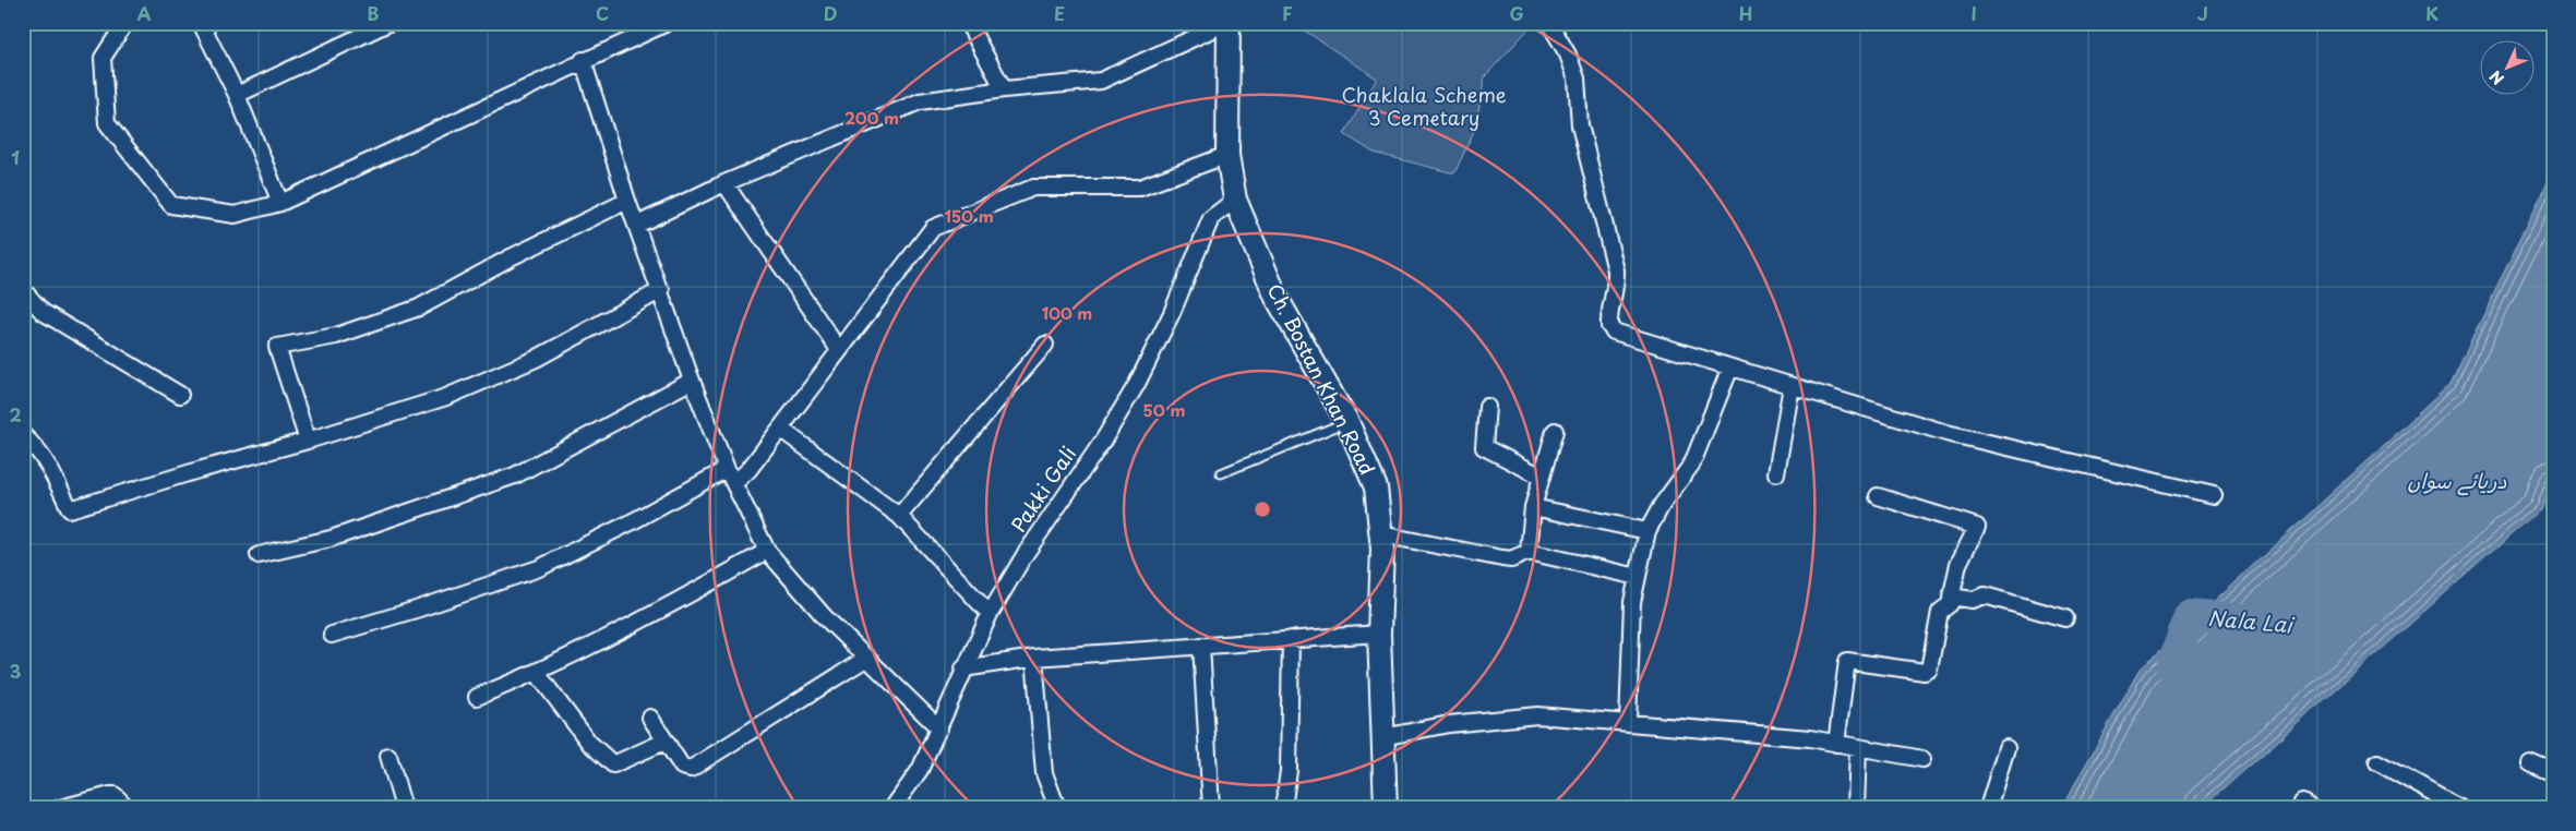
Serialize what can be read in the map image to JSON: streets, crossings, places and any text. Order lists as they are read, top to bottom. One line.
{"streets":{"main road":["Ch. Bostan Khan Road"],"street":["Pakki Gali"]},"crossings":[["Ch. Bostan Khan Road","Pakki Gali"]],"water":["دریائے سواں","Nala Lai"],"parks":["Chaklala Scheme 3 Cemetary"],"north":"bottom left","grid":{"columns":["A","B","C","D","E","F","G","H","I","J","K"],"rows":["1","2","3"]},"rings":["200 m","150 m","100 m","50 m"]}
